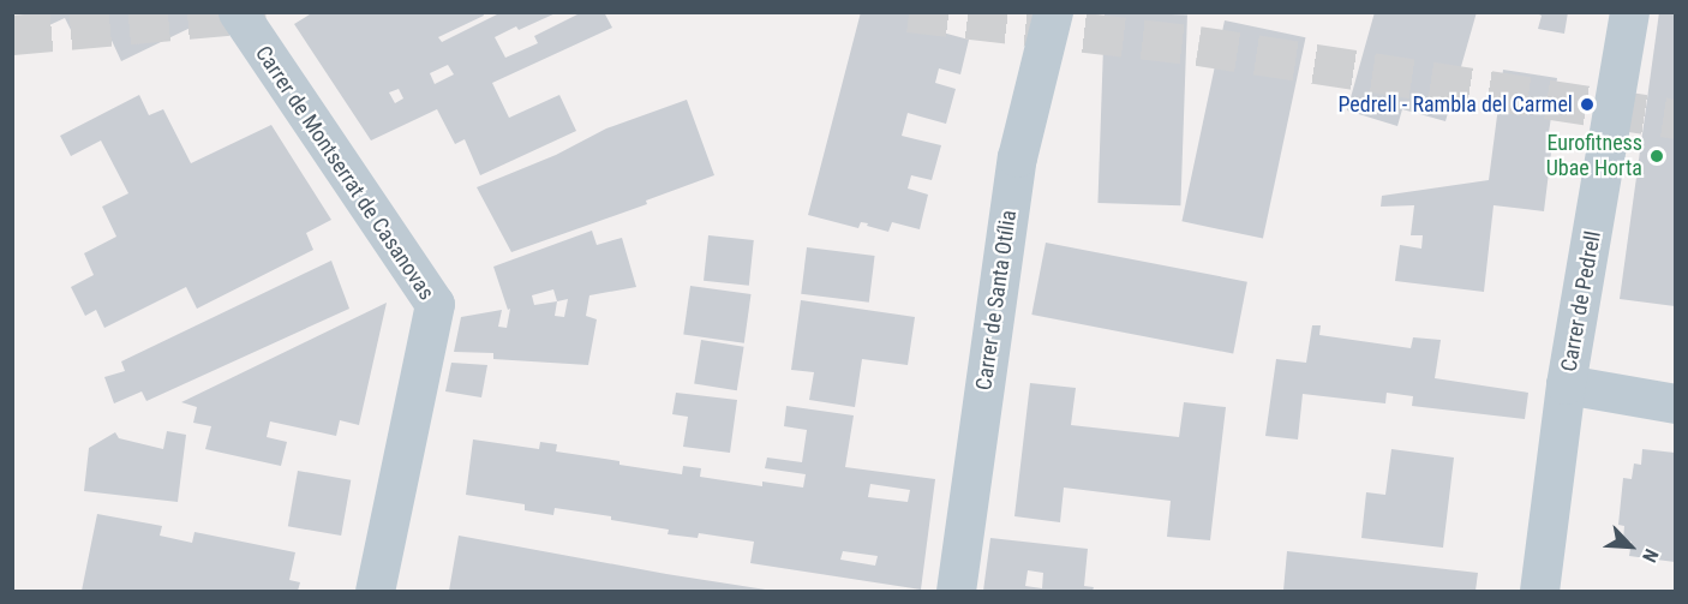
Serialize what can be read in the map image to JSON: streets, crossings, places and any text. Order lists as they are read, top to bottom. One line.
{"streets":{"street":["Carrer de Montserrat de Casanovas","Carrer de Santa Otília","Carrer de Pedrell"]},"places":["Pedrell - Rambla del Carmel","Eurofitness Ubae Horta"],"north":"bottom right"}
